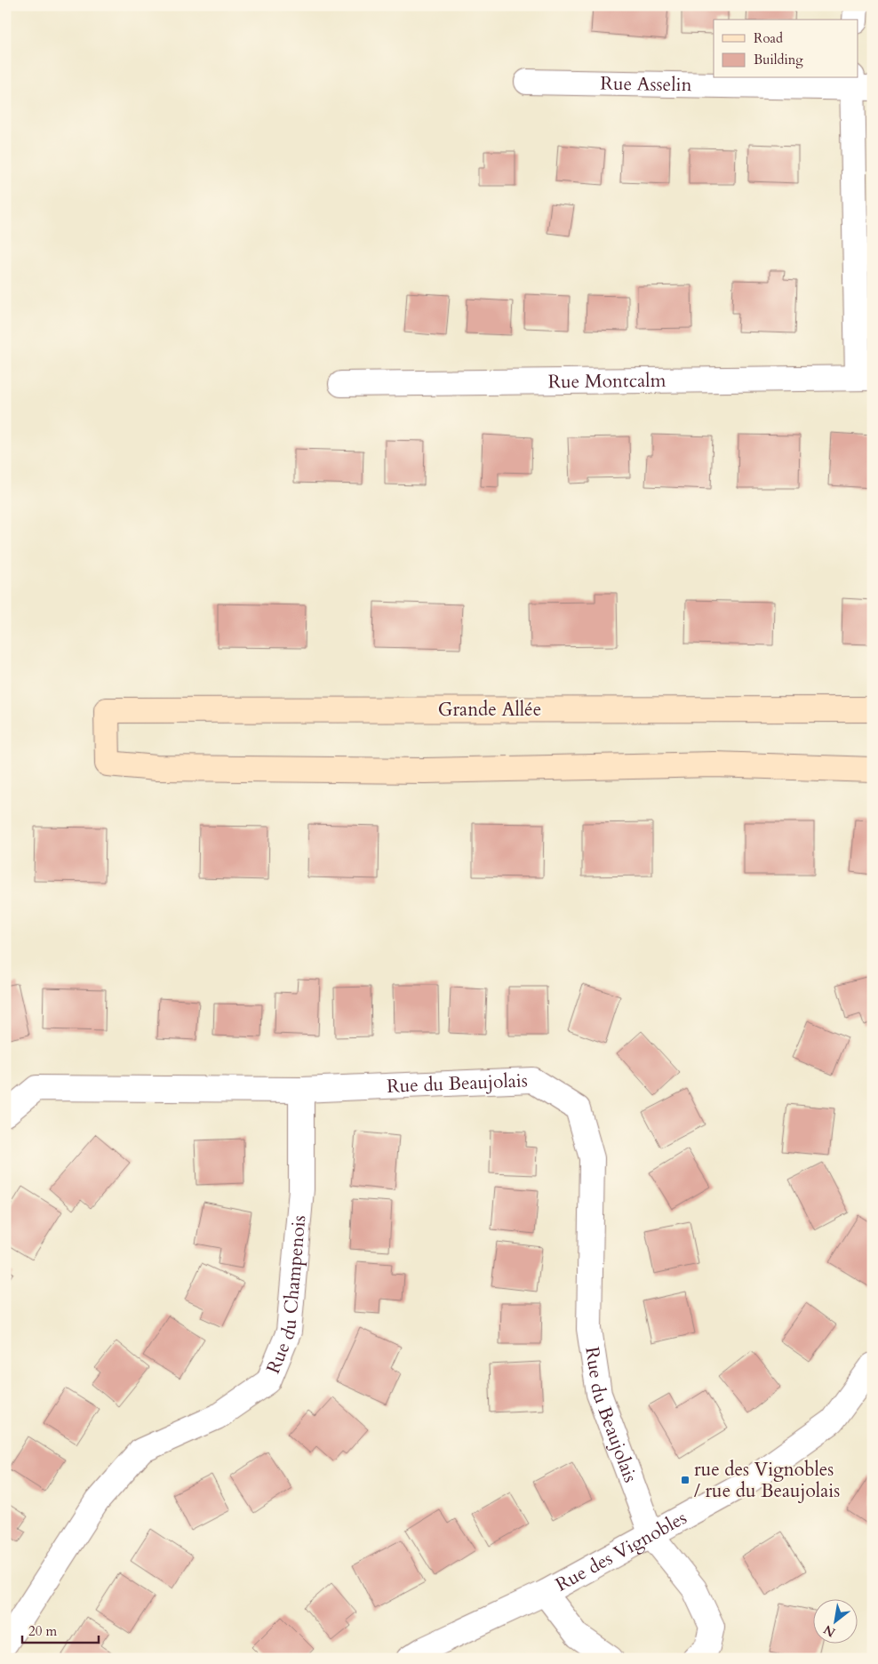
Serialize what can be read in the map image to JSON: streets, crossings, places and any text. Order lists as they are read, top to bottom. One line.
{"streets":{"street":["Rue Asselin","Rue Montcalm","Grande Allée","Rue du Beaujolais","Rue du Champenois","Rue des Vignobles"]},"crossings":[["Rue du Beaujolais","Rue du Champenois"],["Rue du Beaujolais","Rue des Vignobles"]],"places":{"transit":["rue des Vignobles / rue du Beaujolais"]},"legend":["Road","Building"],"scale_bar":"20 m","north":"bottom left"}
